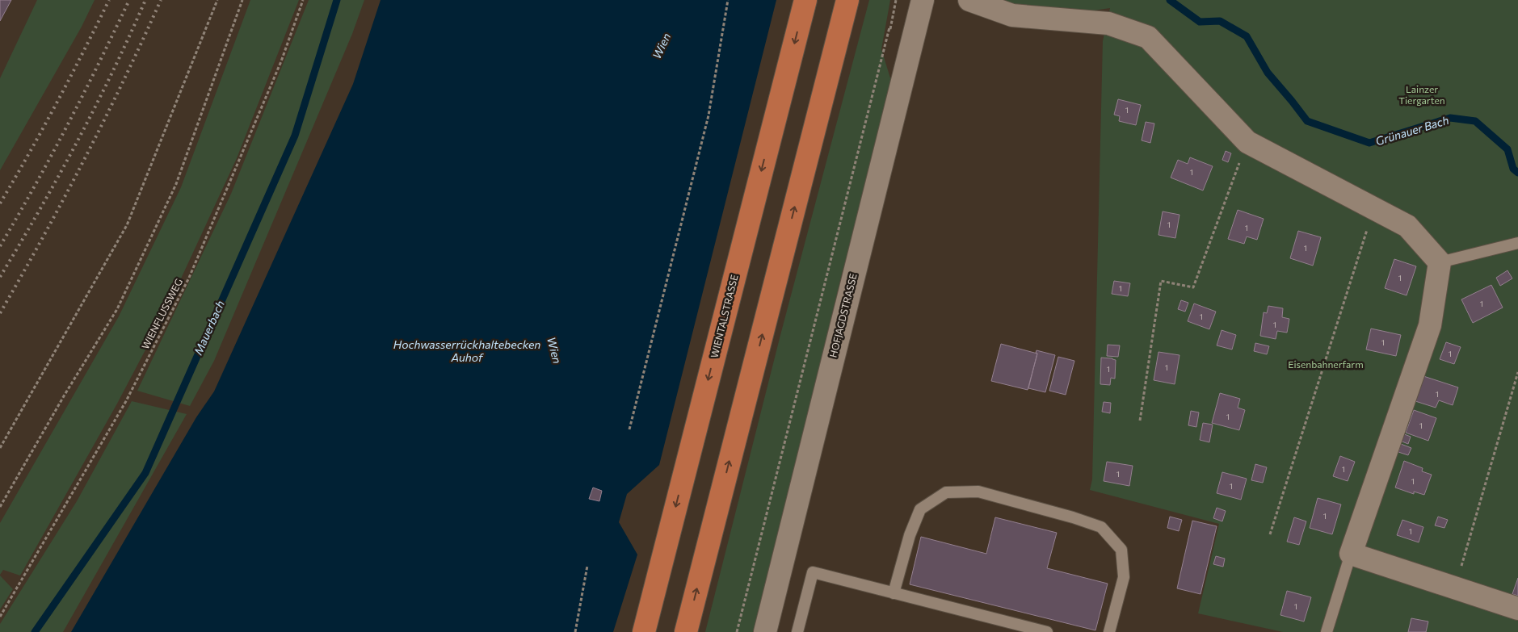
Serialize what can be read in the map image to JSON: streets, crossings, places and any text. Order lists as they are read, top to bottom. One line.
{"streets":{"main road":["WIENTALSTRASSE"],"street":["HOFJAGDSTRASSE"],"path":["WIENFLUSSWEG"]},"water":["Wien","Grünauer Bach","Mauerbach","Hochwasserrückhaltebecken Auhof"],"parks":["Lainzer Tiergarten","Eisenbahnerfarm"],"house_numbers":["1","1","1","1","1","1","1","1","1","1","1","1","1","1","1","1","1","1","1","1","1","1","1","1"]}
